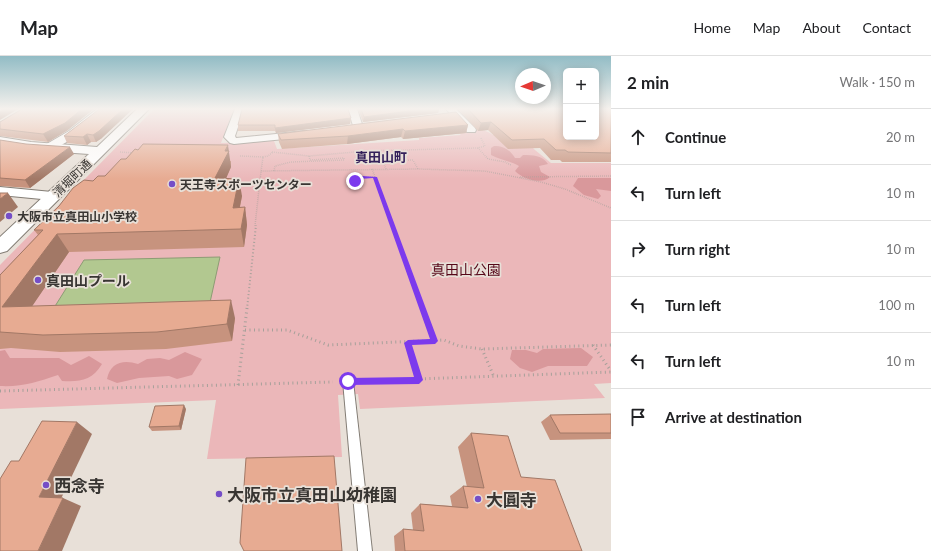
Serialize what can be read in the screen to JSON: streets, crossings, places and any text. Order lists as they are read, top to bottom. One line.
{"streets":{"street":["清堀町通"]},"districts":["真田山町"],"parks":["真田山公園"],"places":["天王寺スポーツセンター","大阪市立真田山小学校","真田山プール","西念寺","大阪市立真田山幼稚園","大圓寺"],"north":"left","page":{"header":"Map","nav":["Home","Map","About","Contact"],"heading":["2 min","Walk · 150 m"],"map_buttons":["+","−"],"list":[["Continue","20 m"],["Turn left","10 m"],["Turn right","10 m"],["Turn left","100 m"],["Turn left","10 m"],"Arrive at destination"]}}
